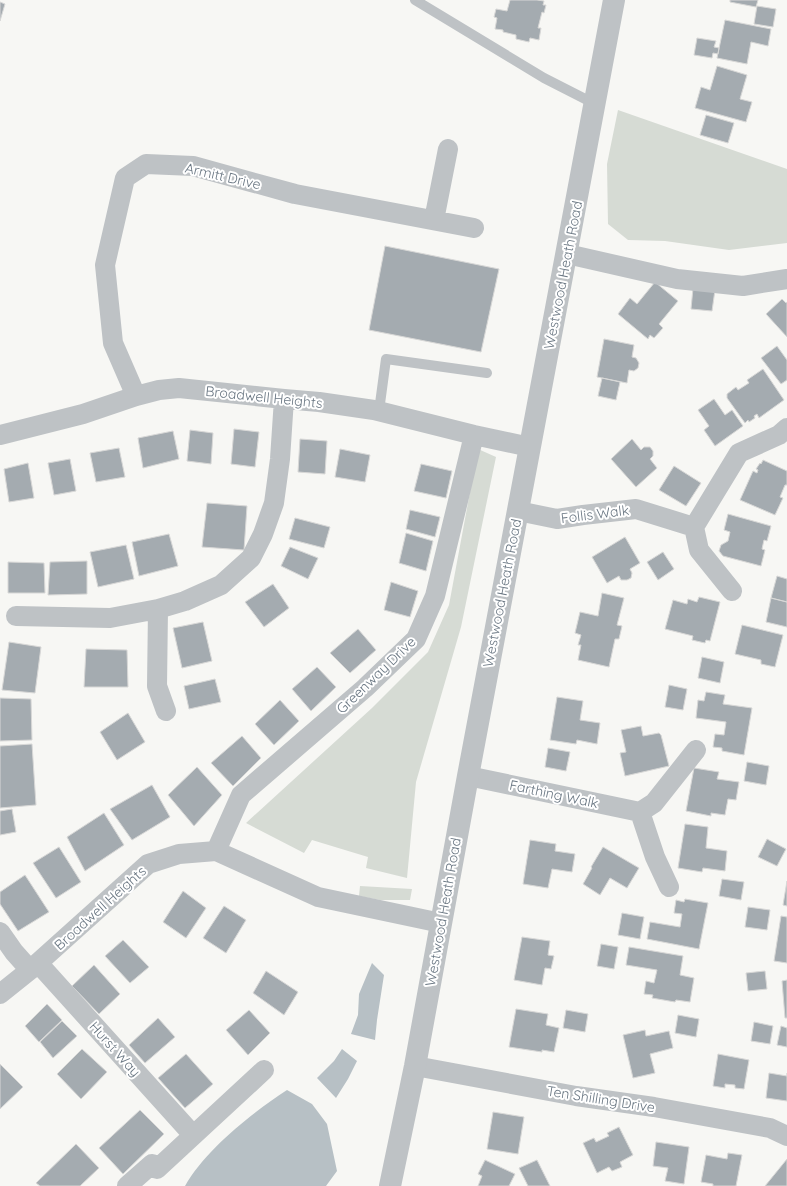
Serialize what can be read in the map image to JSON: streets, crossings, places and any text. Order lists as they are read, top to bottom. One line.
{"streets":{"street":["Armitt Drive","Westwood Heath Road","Broadwell Heights","Follis Walk","Greenway Drive","Farthing Walk","Hurst Way","Ten Shilling Drive"]},"crossings":[["Armitt Drive","Broadwell Heights"],["Westwood Heath Road","Broadwell Heights"],["Westwood Heath Road","Follis Walk"],["Westwood Heath Road","Farthing Walk"],["Westwood Heath Road","Ten Shilling Drive"],["Broadwell Heights","Greenway Drive"],["Broadwell Heights","Hurst Way"]]}
